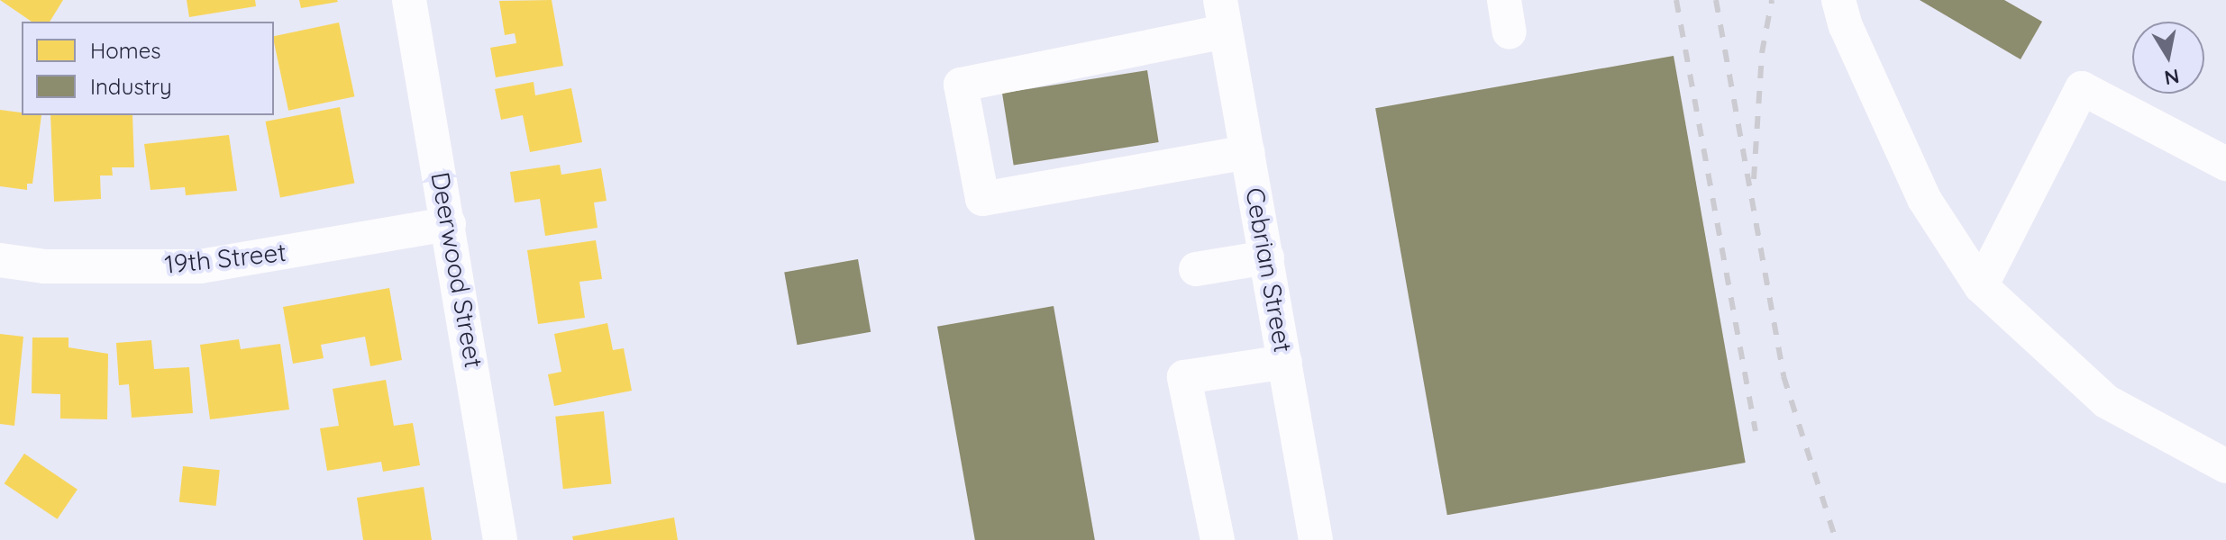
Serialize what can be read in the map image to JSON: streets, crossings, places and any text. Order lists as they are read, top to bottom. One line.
{"streets":{"street":["19th Street","Deerwood Street","Cebrian Street"]},"crossings":[["19th Street","Deerwood Street"]],"legend":["Homes","Industry"],"north":"bottom"}
